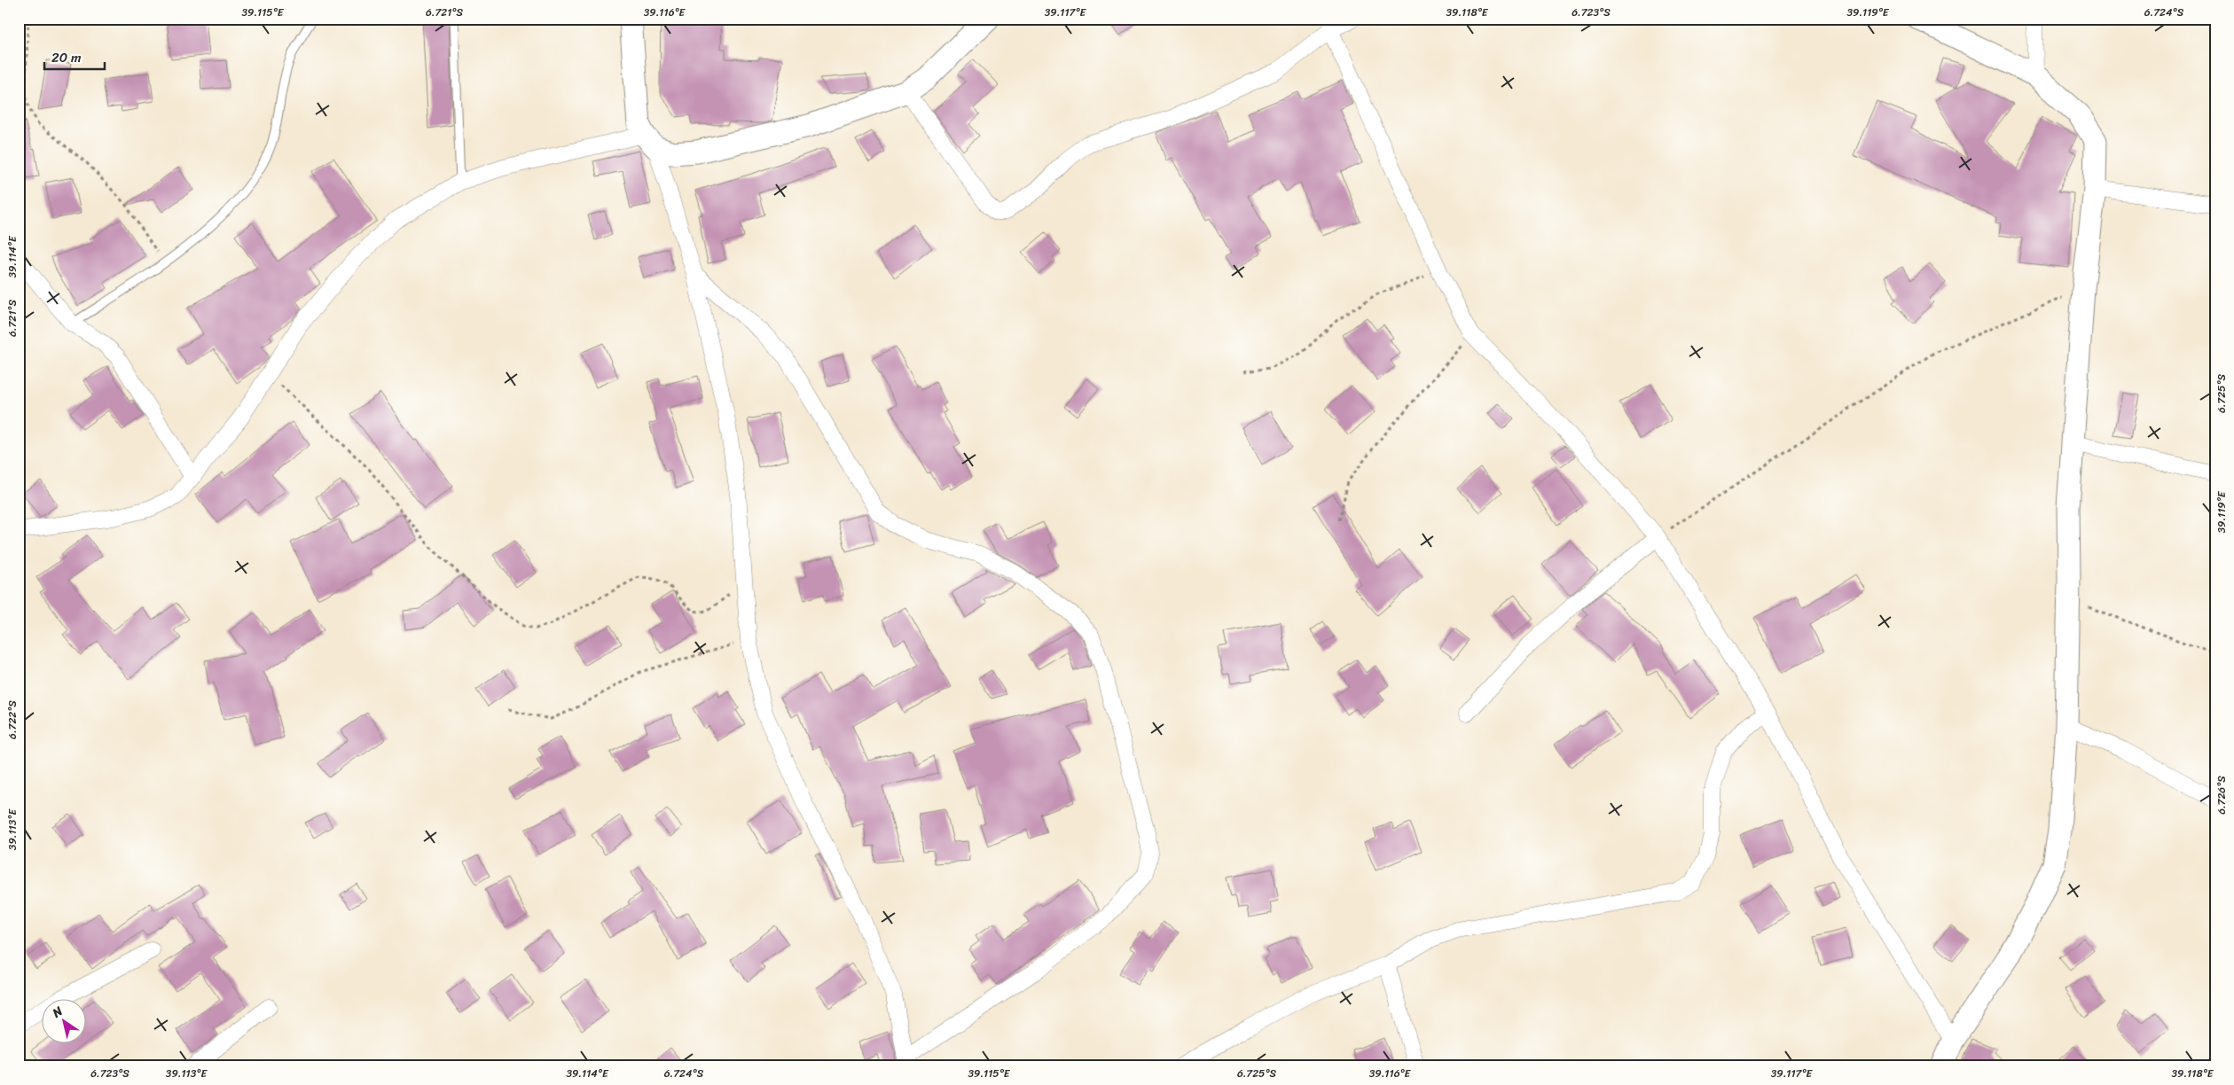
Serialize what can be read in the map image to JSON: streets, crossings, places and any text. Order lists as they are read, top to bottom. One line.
{"scale_bar":"20 m","north":"top left","coordinates":["39.115°E","6.721°S","39.116°E","39.117°E","39.118°E","6.723°S","39.119°E","6.724°S","39.114°E","6.725°S","6.722°S","6.726°S","39.113°E"]}
